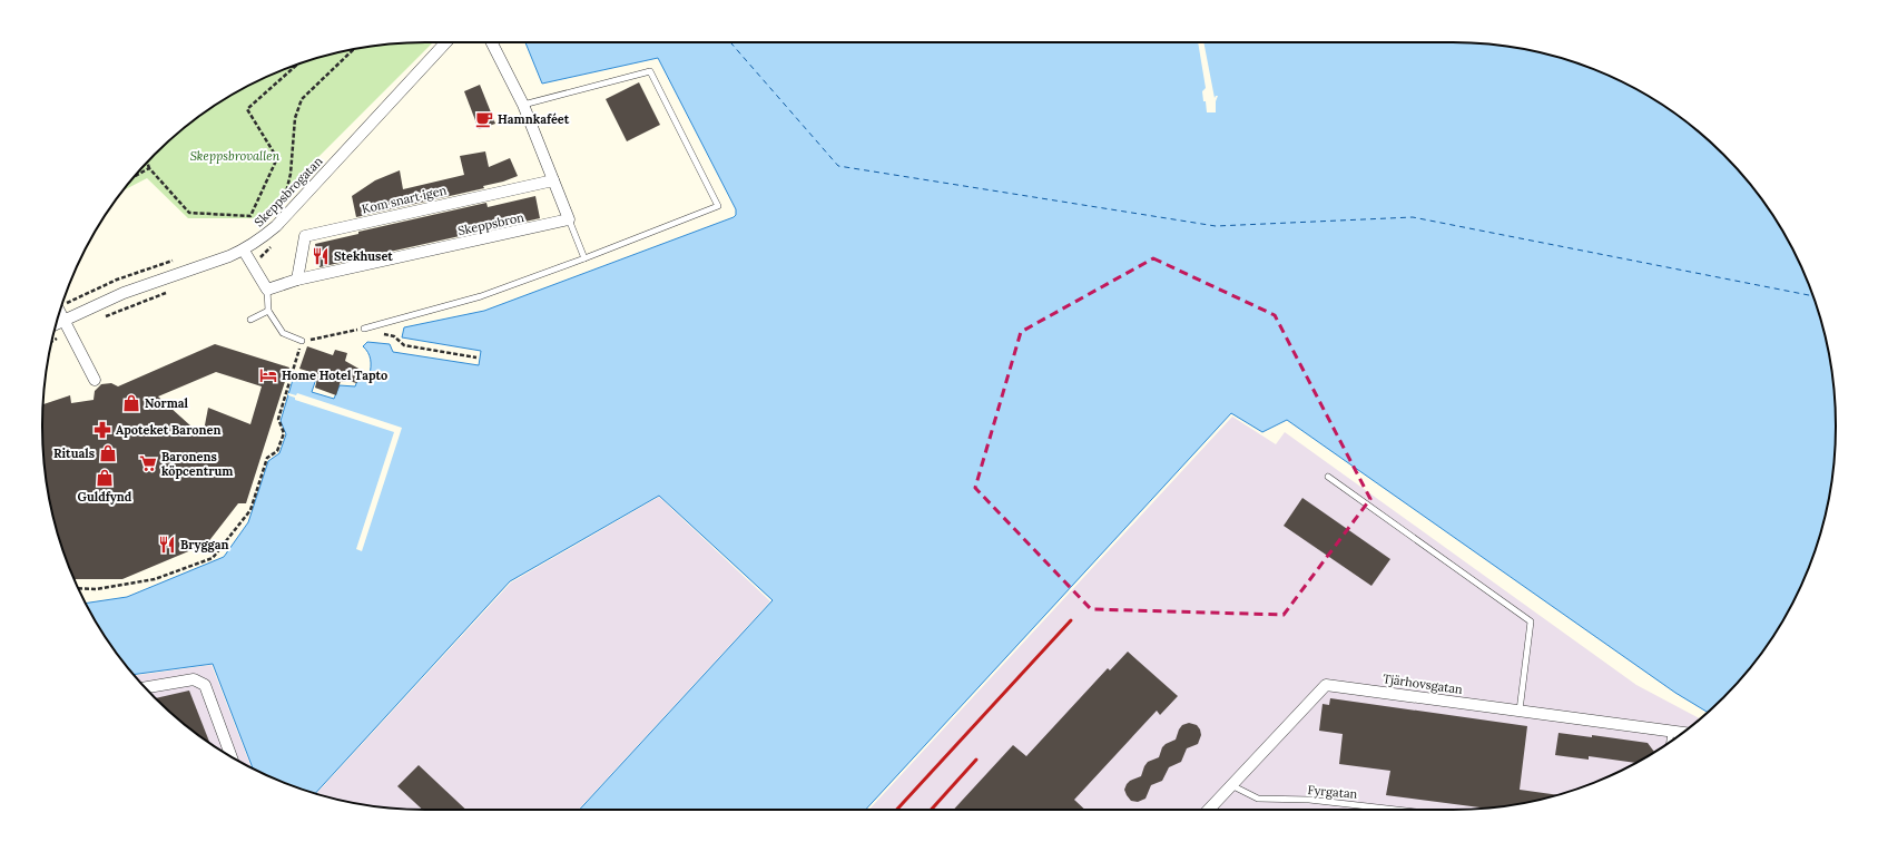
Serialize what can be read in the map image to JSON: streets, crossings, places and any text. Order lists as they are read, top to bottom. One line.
{"streets":{"street":["Skeppsbrogatan","Kom snart igen","Skeppsbron","Tjärhovsgatan"],"lane":["Fyrgatan"]},"crossings":[["Kom snart igen","Skeppsbron"],["Tjärhovsgatan","Fyrgatan"]],"parks":["Skeppsbrovallen"],"places":{"cafe":["Hamnkaféet"],"restaurant":["Stekhuset","Bryggan"],"hotel":["Home Hotel Tapto"],"shop":["Normal","Rituals","Guldfynd"],"pharmacy":["Apoteket Baronen"],"supermarket":["Baronens köpcentrum"]}}
